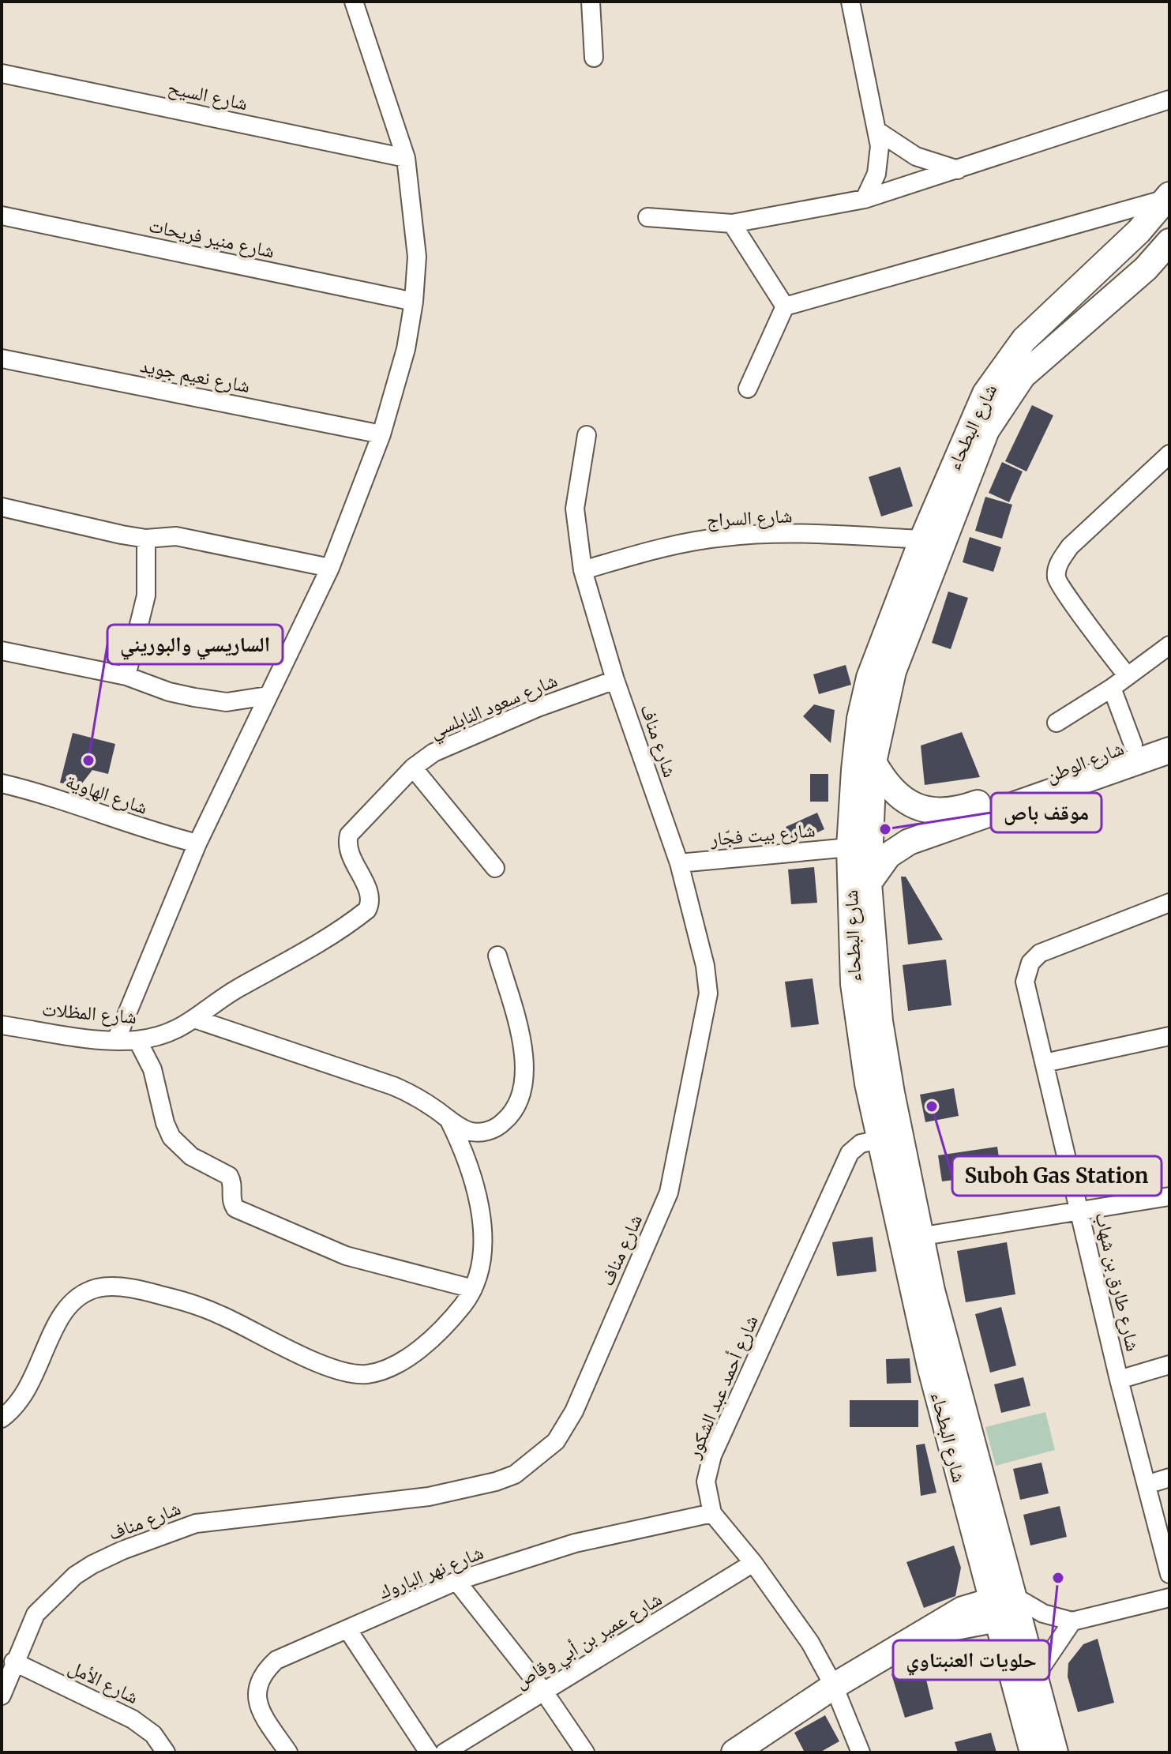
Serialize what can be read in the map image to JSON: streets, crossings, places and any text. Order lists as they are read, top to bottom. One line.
{"streets":{"street":["شارع السيح","شارع منير فريحات","شارع نعيم جويد","شارع البطحاء","شارع السراج","شارع سعود النابلسي","شارع مناف","شارع الوطن","شارع الهاوية","شارع بيت فجّار","شارع المظلات","شارع طارق بن شهاب","شارع أحمد عبد الشكور","شارع نهر الباروك","شارع عمير بن أبي وقاص","شارع الأمل"]},"crossings":[["شارع البطحاء","شارع السراج"],["شارع البطحاء","شارع الوطن"],["شارع البطحاء","شارع بيت فجّار"],["شارع البطحاء","شارع أحمد عبد الشكور"],["شارع السراج","شارع مناف"],["شارع سعود النابلسي","شارع مناف"],["شارع سعود النابلسي","شارع المظلات"],["شارع مناف","شارع بيت فجّار"],["شارع مناف","شارع الأمل"],["شارع أحمد عبد الشكور","شارع نهر الباروك"],["شارع أحمد عبد الشكور","شارع عمير بن أبي وقاص"]],"places":["الساريسي والبوريني","موقف باص","Suboh Gas Station","حلويات العنبتاوي"]}
